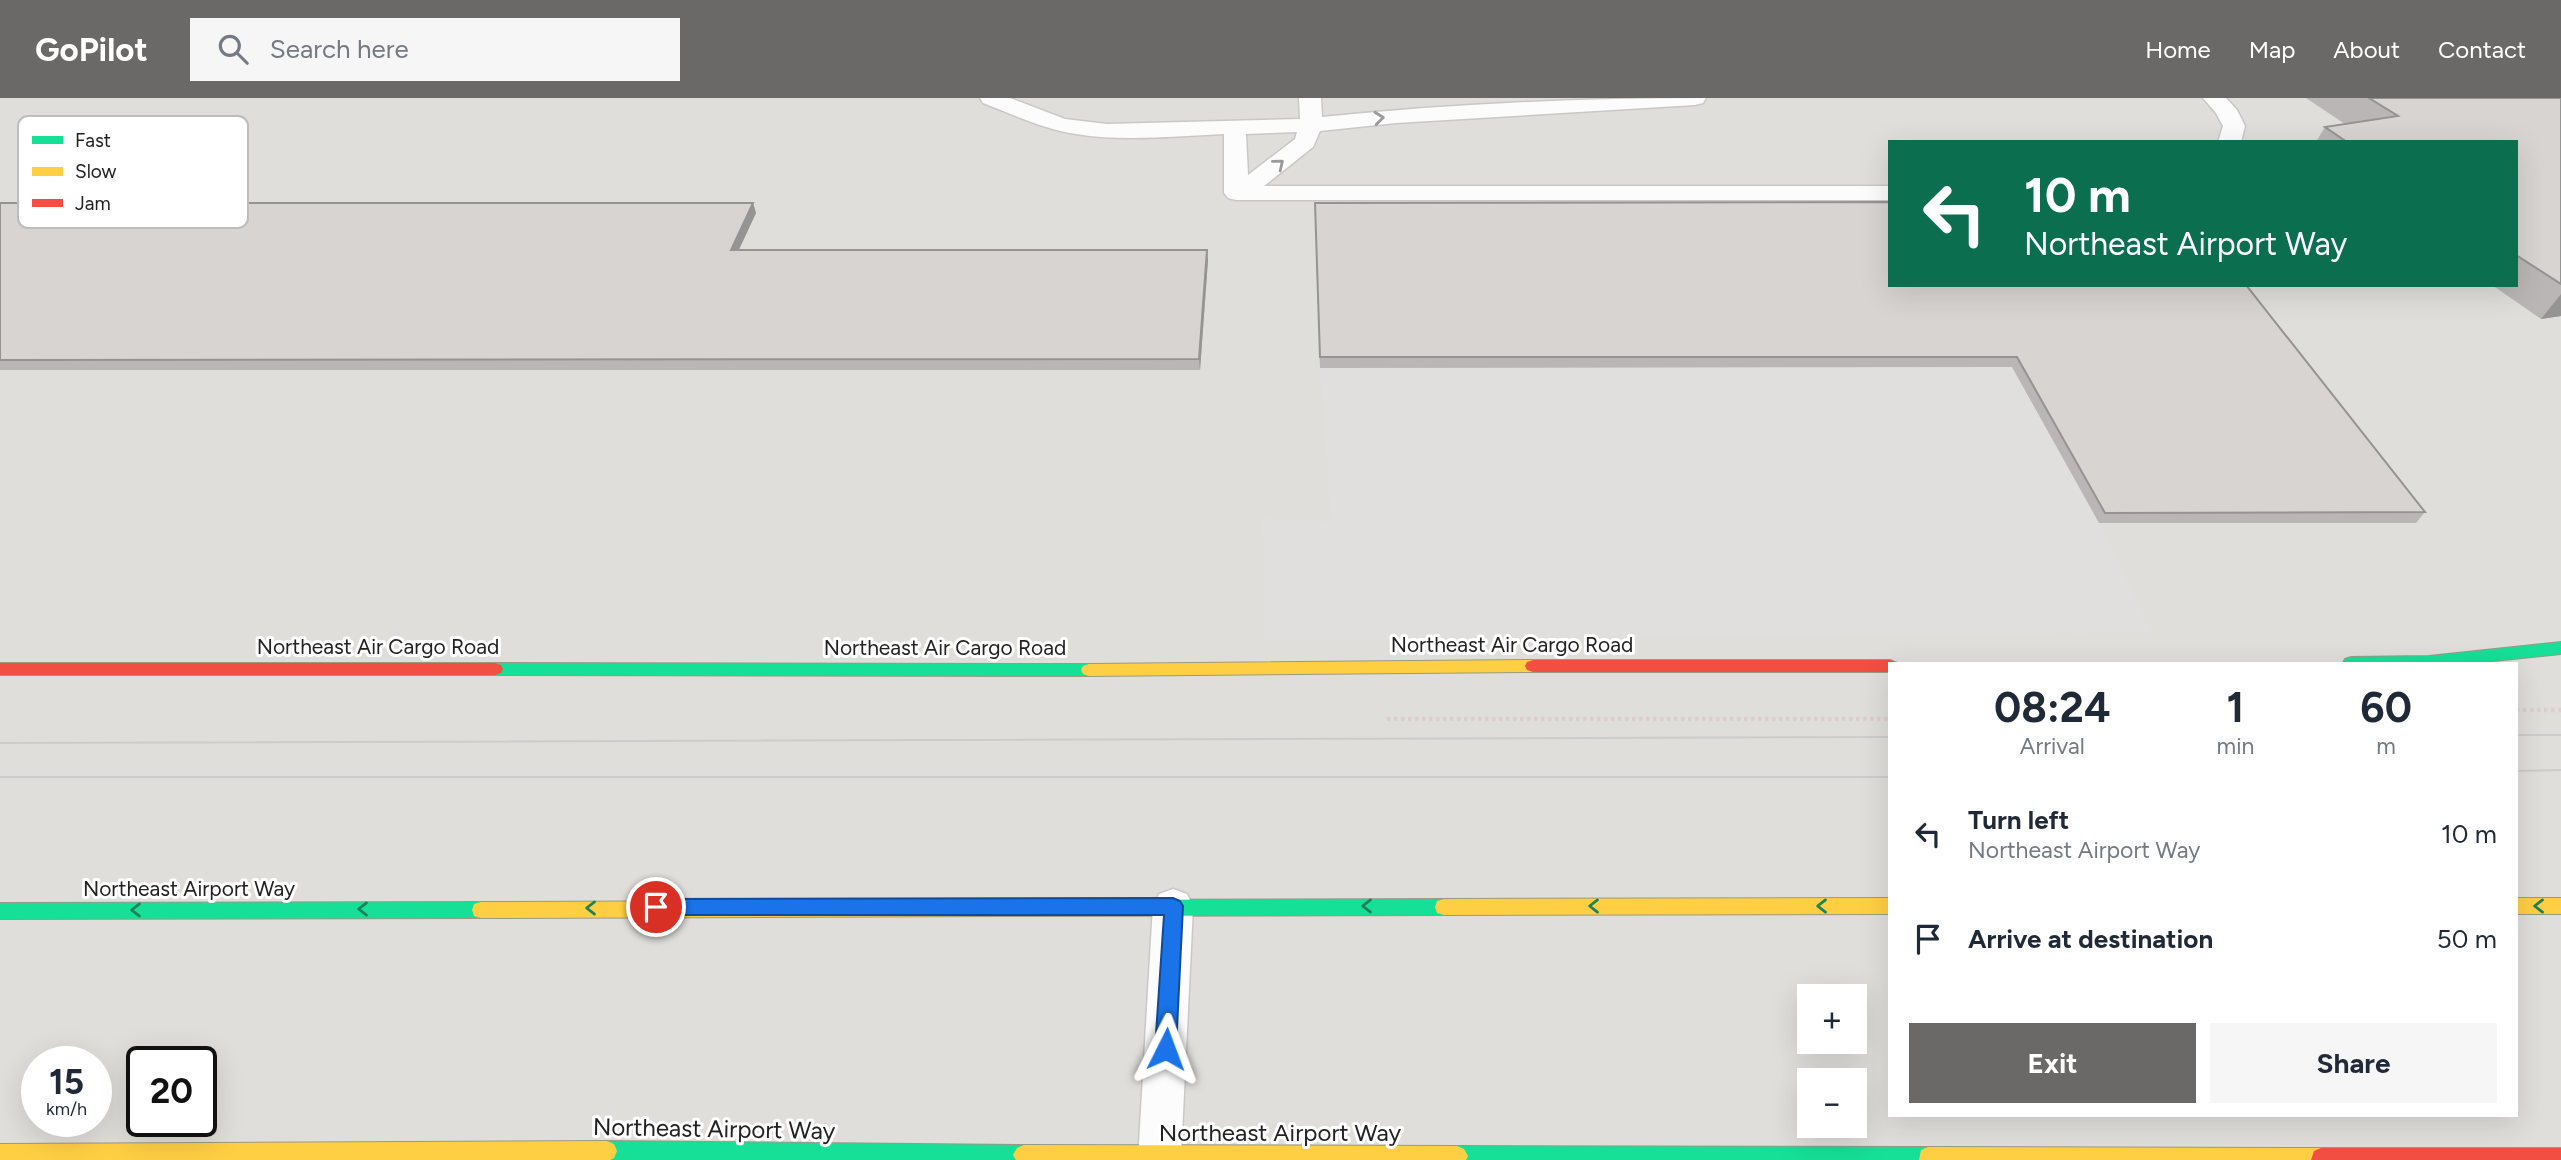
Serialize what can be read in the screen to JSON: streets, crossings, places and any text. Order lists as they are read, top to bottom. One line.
{"streets":{"main road":["Northeast Air Cargo Road","Northeast Airport Way"]},"one_way":["Northeast Airport Way"],"legend":["Fast","Slow","Jam"],"page":{"header":"GoPilot","search":"Search here","nav":["Home","Map","About","Contact"],"turn":["10 m","Northeast Airport Way"],"eta":["08:24","Arrival","1","min","60","m"],"list":[{"name":"Turn left","note":"Northeast Airport Way","value":"10 m"},{"name":"Arrive at destination","value":"50 m"}],"map_buttons":["+","−"],"buttons":["Exit","Share"],"speed":"15 km/h","limit":"20"}}
